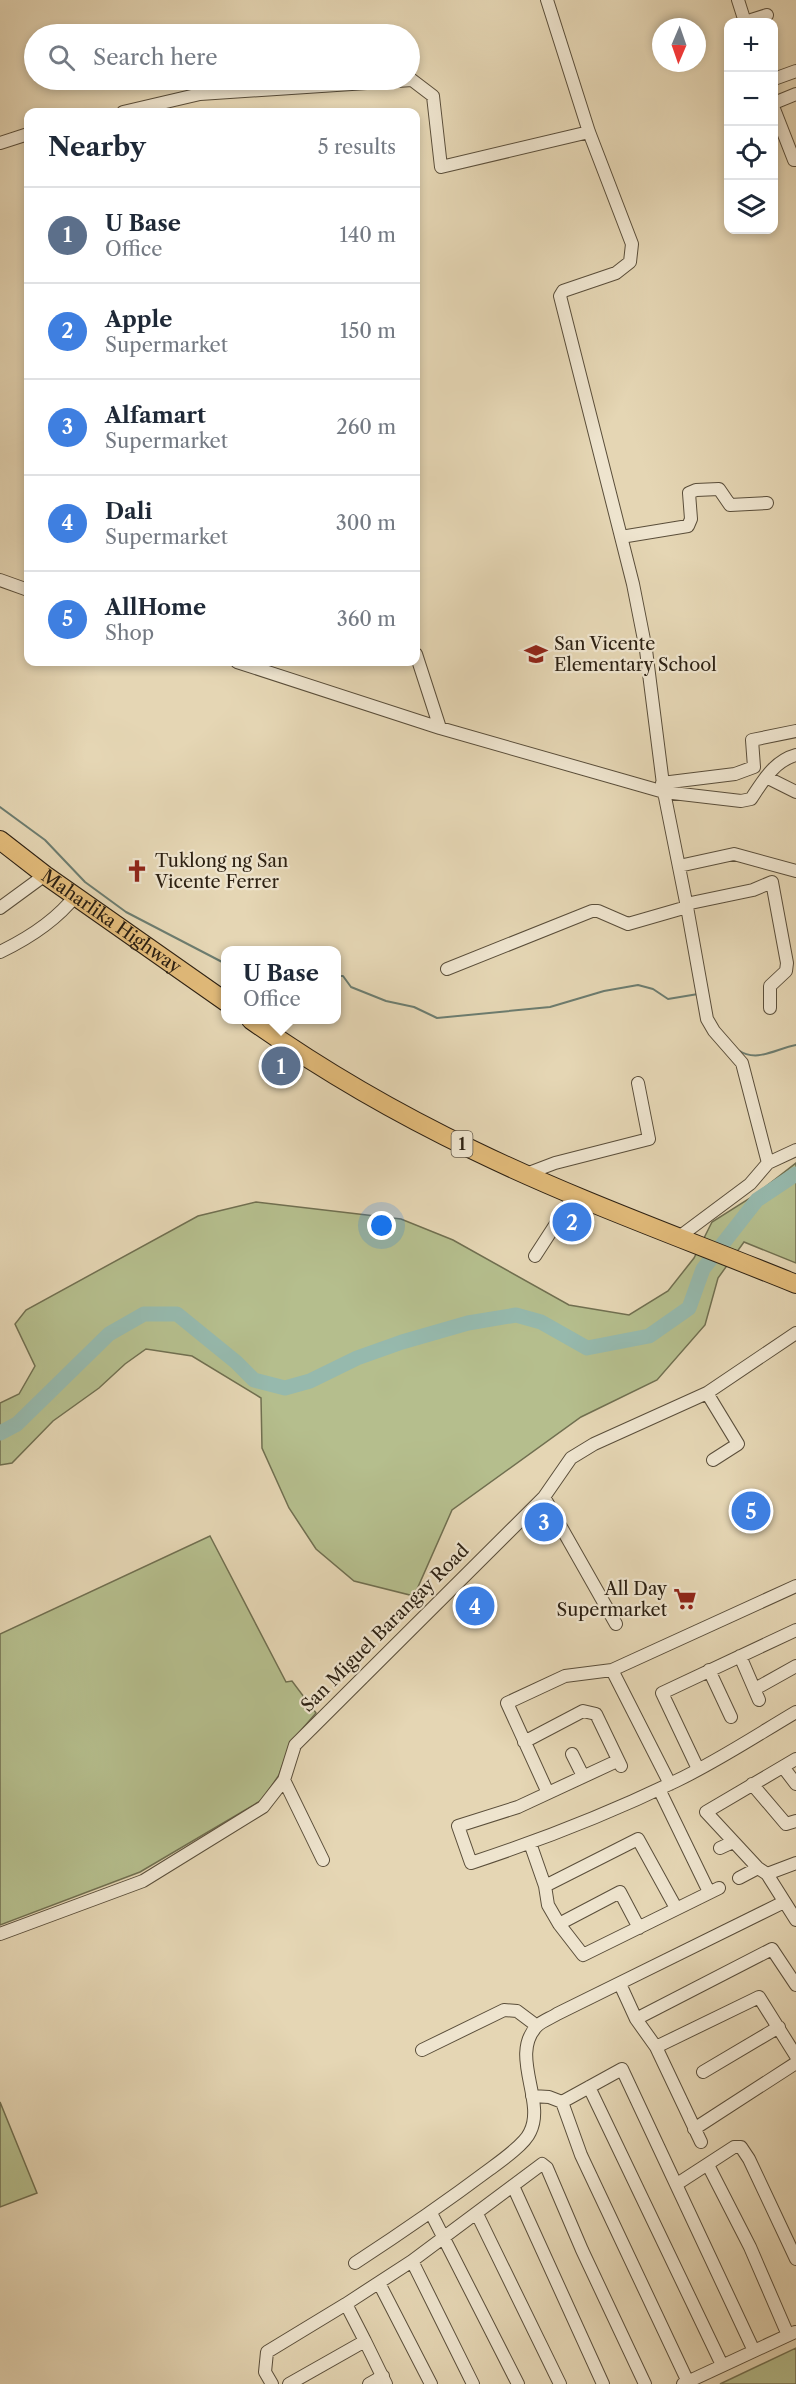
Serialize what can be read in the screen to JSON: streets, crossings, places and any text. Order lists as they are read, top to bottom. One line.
{"streets":{"highway":["Maharlika Highway","1"],"street":["San Miguel Barangay Road"]},"places":{"school or university":["San Vicente Elementary School"],"church":["Tuklong ng San Vicente Ferrer"],"supermarket":["All Day Supermarket"]},"north":"bottom","page":{"map_buttons":["+","−"],"search":"Search here","heading":["Nearby","5 results"],"list":[{"mark":"1","name":"U Base","note":"Office","value":"140 m"},{"mark":"2","name":"Apple","note":"Supermarket","value":"150 m"},{"mark":"3","name":"Alfamart","note":"Supermarket","value":"260 m"},{"mark":"4","name":"Dali","note":"Supermarket","value":"300 m"},{"mark":"5","name":"AllHome","note":"Shop","value":"360 m"}],"popup":["U Base","Office"],"pins":["1","2","5","3","4"]}}
